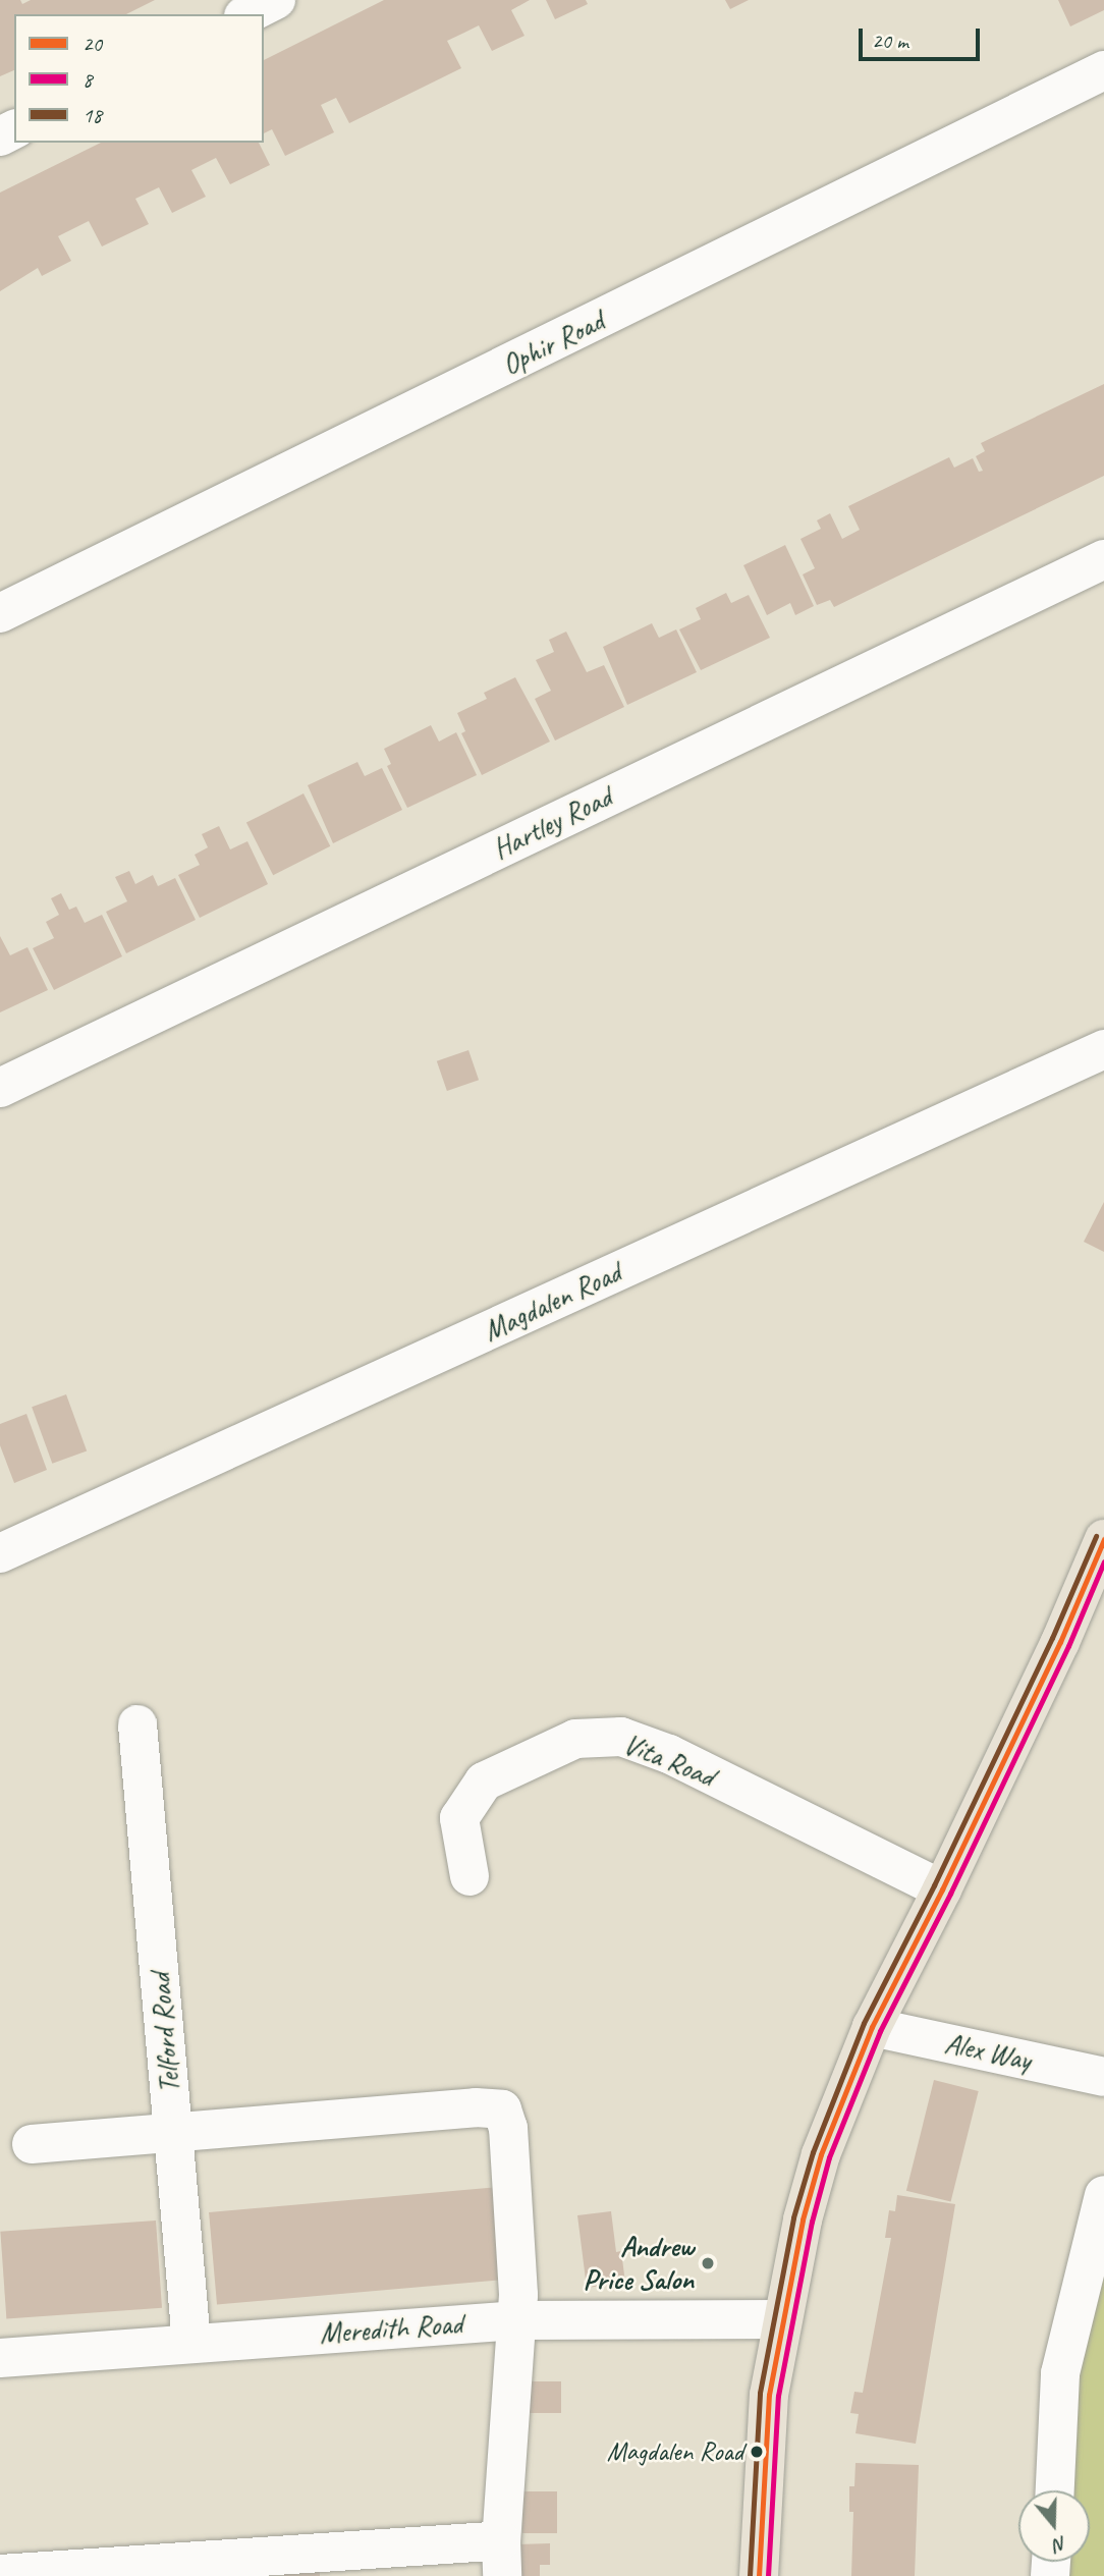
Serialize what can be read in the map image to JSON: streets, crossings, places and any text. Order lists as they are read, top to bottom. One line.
{"streets":{"street":["Ophir Road","Hartley Road","Magdalen Road","Vita Road","Telford Road","Alex Way","Meredith Road"]},"crossings":[["Telford Road","Meredith Road"]],"places":["Andrew Price Salon","Magdalen Road"],"lines":["transit line 18","transit line 20","transit line 8"],"legend":["20","8","18"],"scale_bar":"20 m","north":"bottom"}
